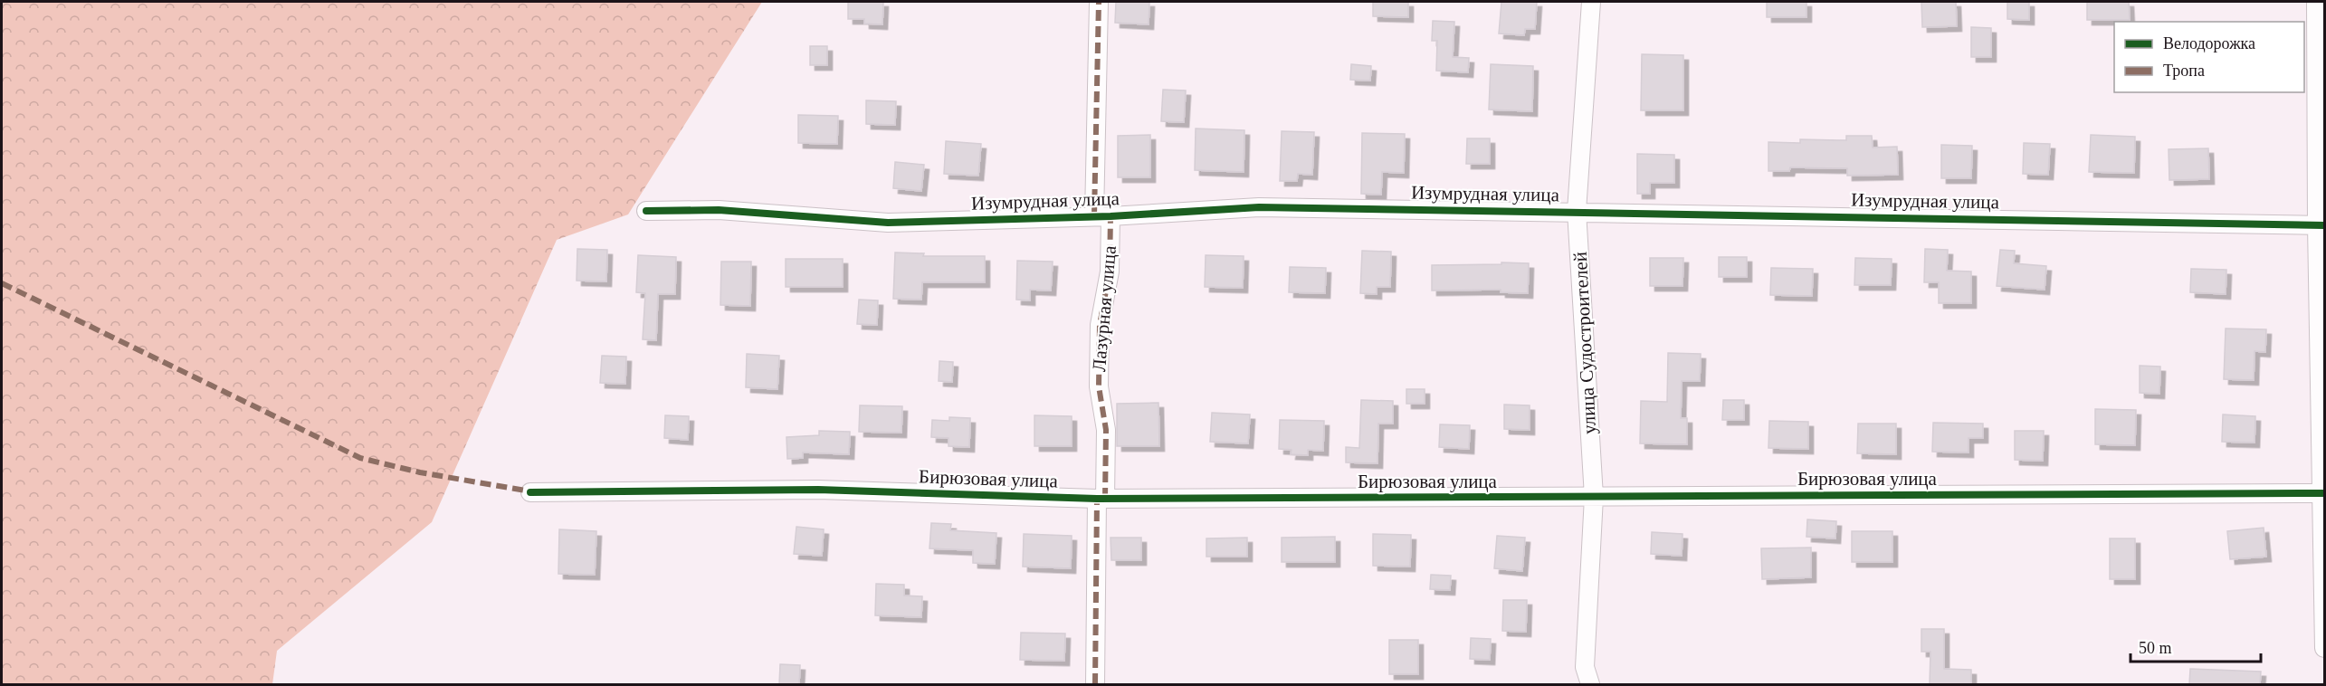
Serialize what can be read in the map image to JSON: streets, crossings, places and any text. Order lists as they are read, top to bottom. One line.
{"streets":{"street":["Изумрудная улица","Лазурная улица","улица Судостроителей","Бирюзовая улица"]},"crossings":[["Изумрудная улица","Лазурная улица"],["Изумрудная улица","улица Судостроителей"],["Лазурная улица","Бирюзовая улица"],["улица Судостроителей","Бирюзовая улица"]],"legend":["Велодорожка","Тропа"],"scale_bar":"50 m"}
